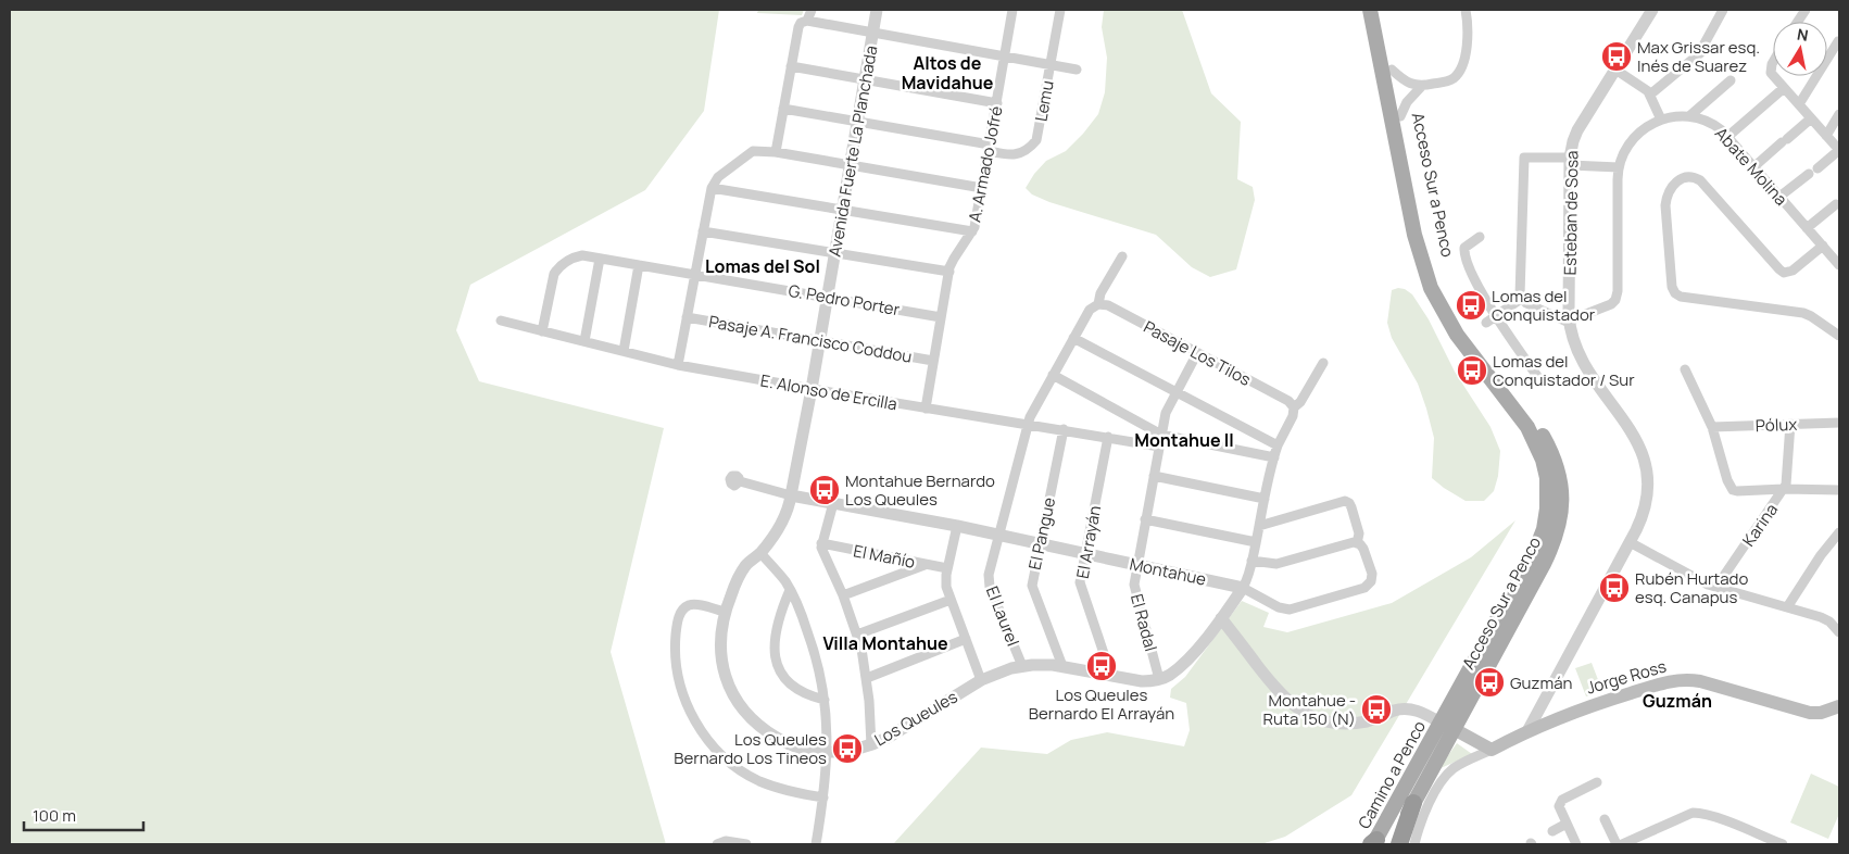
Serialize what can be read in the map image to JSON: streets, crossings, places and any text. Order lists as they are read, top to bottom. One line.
{"streets":{"main road":["Acceso Sur a Penco","Jorge Ross","Camino a Penco"],"street":["Lemu","Avenida Fuerte La Planchada","A. Armado Jofré","Abate Molina","Esteban de Sosa","G. Pedro Porter","Pasaje A. Francisco Coddou","Pasaje Los Tilos","E. Alonso de Ercilla","Pólux","Karina","El Pangue","El Arrayán","El Mañío","Montahue","El Laurel","El Radal","Los Queules"]},"crossings":[["Lemu","Avenida Fuerte La Planchada"],["Lemu","A. Armado Jofré"],["Avenida Fuerte La Planchada","G. Pedro Porter"],["Avenida Fuerte La Planchada","Pasaje A. Francisco Coddou"],["Avenida Fuerte La Planchada","E. Alonso de Ercilla"],["Avenida Fuerte La Planchada","Los Queules"],["A. Armado Jofré","G. Pedro Porter"],["A. Armado Jofré","Pasaje A. Francisco Coddou"],["A. Armado Jofré","E. Alonso de Ercilla"],["Abate Molina","Esteban de Sosa"],["Acceso Sur a Penco","Camino a Penco"],["Esteban de Sosa","Jorge Ross"],["G. Pedro Porter","E. Alonso de Ercilla"],["Pasaje Los Tilos","El Laurel"],["Pasaje Los Tilos","El Radal"],["E. Alonso de Ercilla","El Pangue"],["E. Alonso de Ercilla","El Arrayán"],["E. Alonso de Ercilla","El Laurel"],["E. Alonso de Ercilla","El Radal"],["E. Alonso de Ercilla","Los Queules"],["El Pangue","Montahue"],["El Pangue","Los Queules"],["El Arrayán","Montahue"],["El Arrayán","Los Queules"],["Montahue","El Laurel"],["Montahue","El Radal"],["Montahue","Los Queules"],["El Laurel","Los Queules"],["El Radal","Los Queules"]],"districts":["Altos de Mavidahue","Lomas del Sol","Montahue II","Villa Montahue","Guzmán"],"places":{"bus stop":["Max Grissar esq. Inés de Suarez","Lomas del Conquistador","Lomas del Conquistador / Sur","Montahue Bernardo Los Queules","Rubén Hurtado esq. Canapus","Los Queules Bernardo El Arrayán","Guzmán","Montahue - Ruta 150 (N)","Los Queules Bernardo Los Tineos"]},"scale_bar":"100 m","north":"top"}
